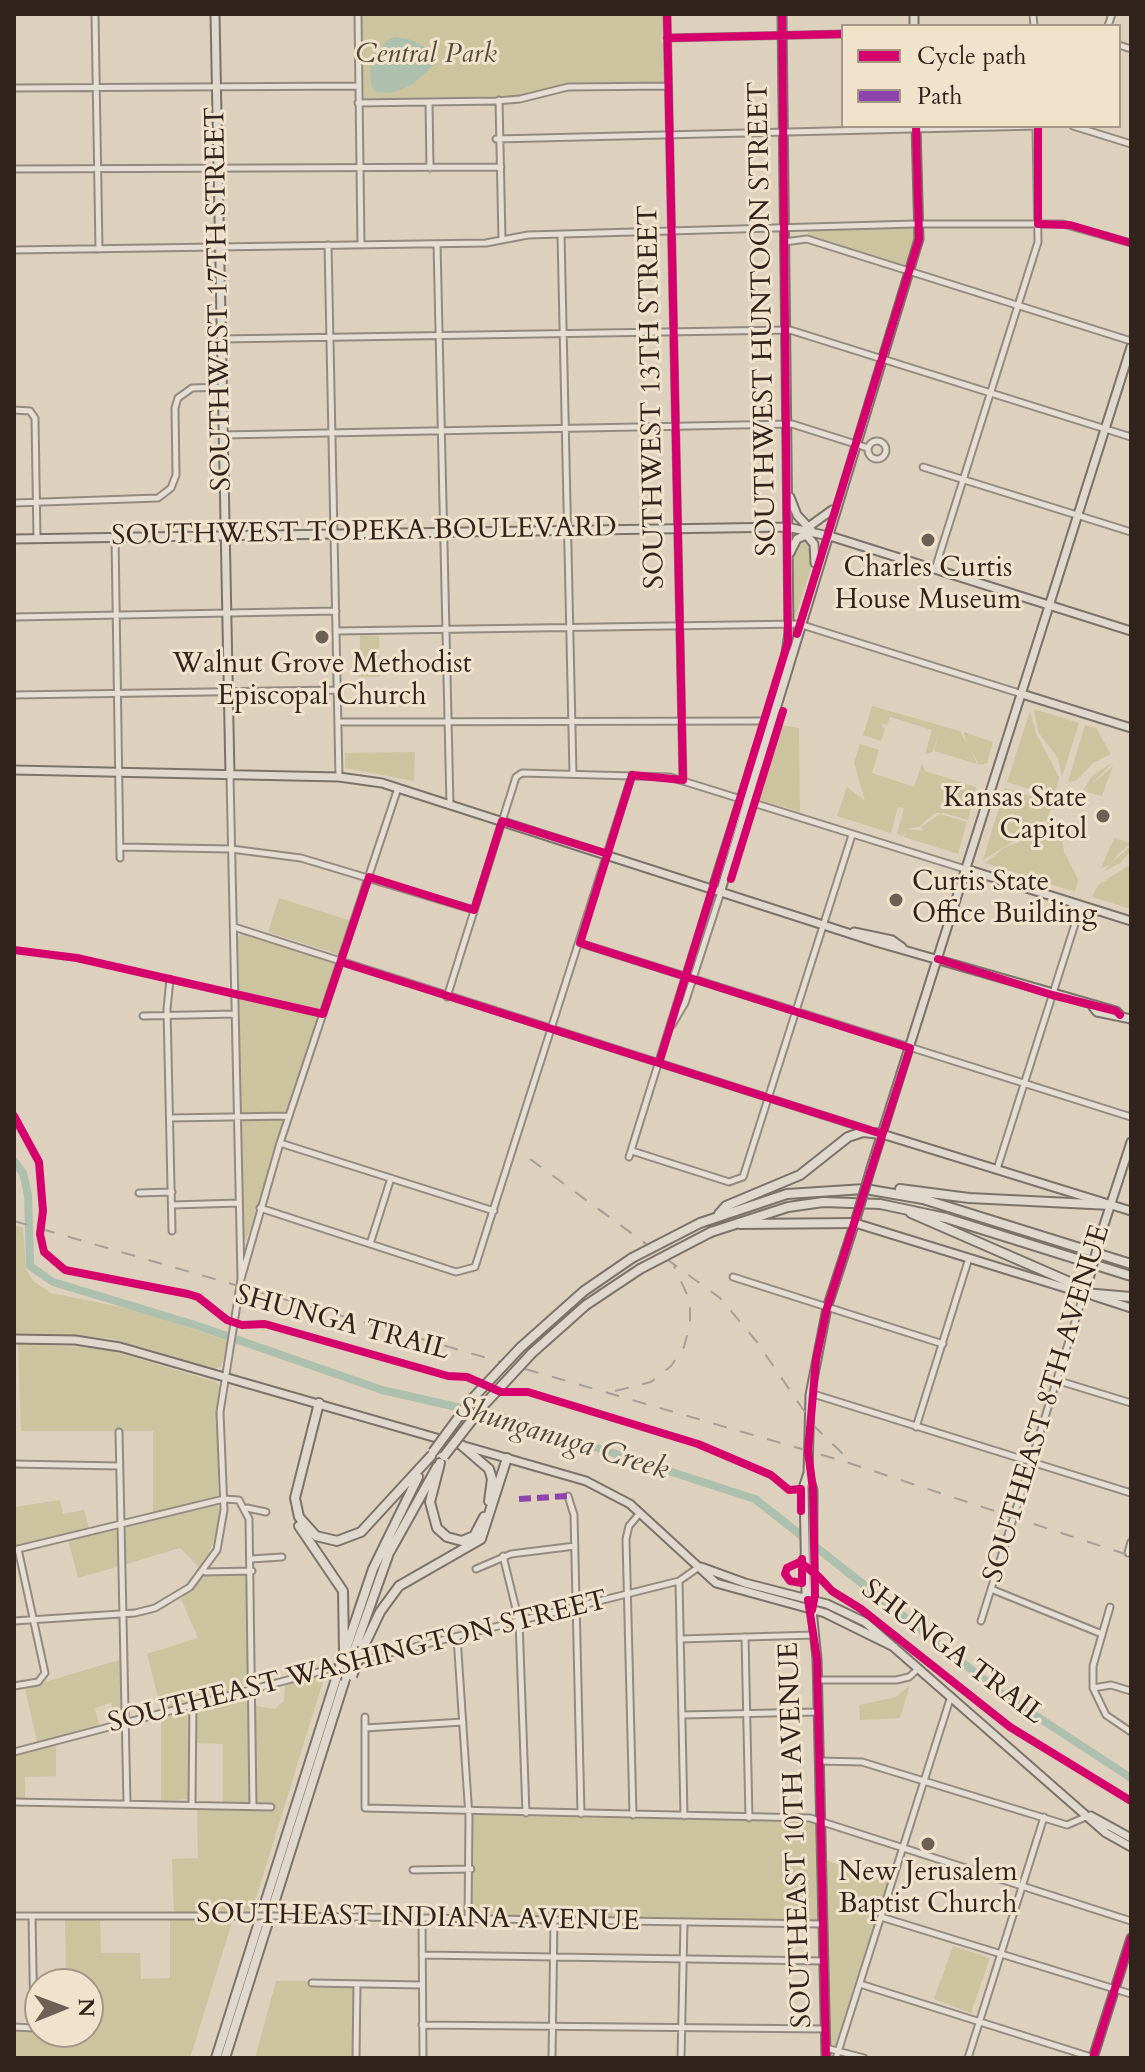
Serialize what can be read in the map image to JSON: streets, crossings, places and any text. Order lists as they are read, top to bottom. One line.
{"streets":{"main road":["SOUTHWEST 17TH STREET","SOUTHWEST HUNTOON STREET","SOUTHWEST TOPEKA BOULEVARD","SOUTHEAST 8TH AVENUE","SOUTHEAST 10TH AVENUE"],"street":["SOUTHWEST 13TH STREET","SOUTHEAST WASHINGTON STREET","SOUTHEAST INDIANA AVENUE"],"cycle path":["SHUNGA TRAIL"]},"crossings":[["SOUTHWEST 17TH STREET","SOUTHWEST TOPEKA BOULEVARD"],["SOUTHWEST HUNTOON STREET","SOUTHWEST TOPEKA BOULEVARD"],["SOUTHWEST 13TH STREET","SOUTHWEST TOPEKA BOULEVARD"],["SOUTHWEST TOPEKA BOULEVARD","SOUTHEAST 10TH AVENUE"],["SOUTHEAST 10TH AVENUE","SOUTHEAST INDIANA AVENUE"]],"water":["Shunganuga Creek"],"parks":["Central Park"],"places":["Charles Curtis House Museum","Walnut Grove Methodist Episcopal Church","Kansas State Capitol","Curtis State Office Building","New Jerusalem Baptist Church"],"legend":["Cycle path","Path"],"north":"right"}
